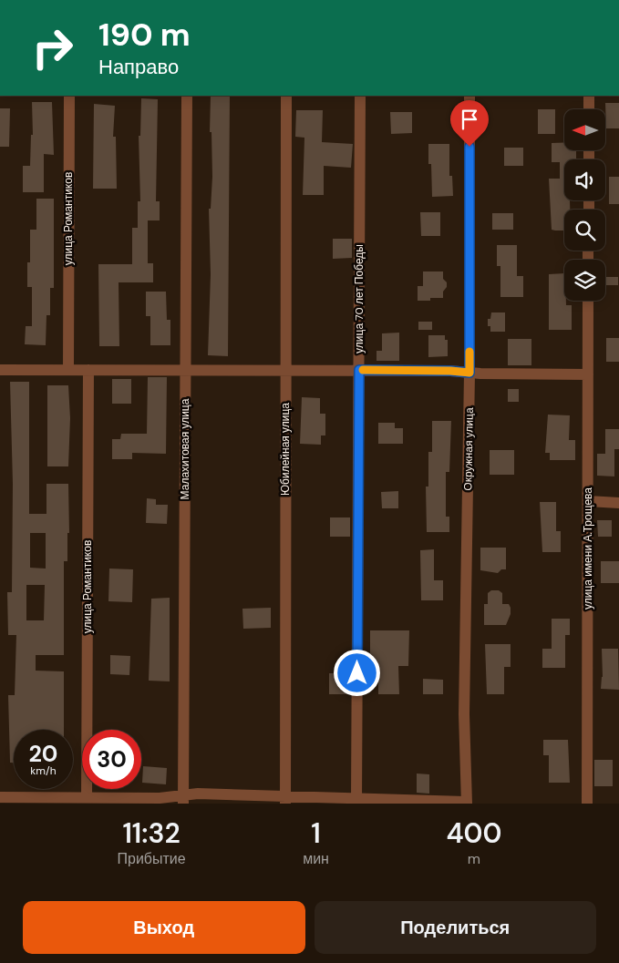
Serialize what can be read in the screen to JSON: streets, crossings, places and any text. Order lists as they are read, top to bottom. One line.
{"streets":{"street":["улица Романтиков","улица 70 лет Победы","Малахитовая улица","Юбилейная улица","Окружная улица","улица имени А.Трощева"]},"north":"left","page":{"turn":["190 m","Направо"],"speed":"20 km/h","limit":"30","eta":["11:32","Прибытие","1","мин","400","m"],"buttons":["Выход","Поделиться"]}}
